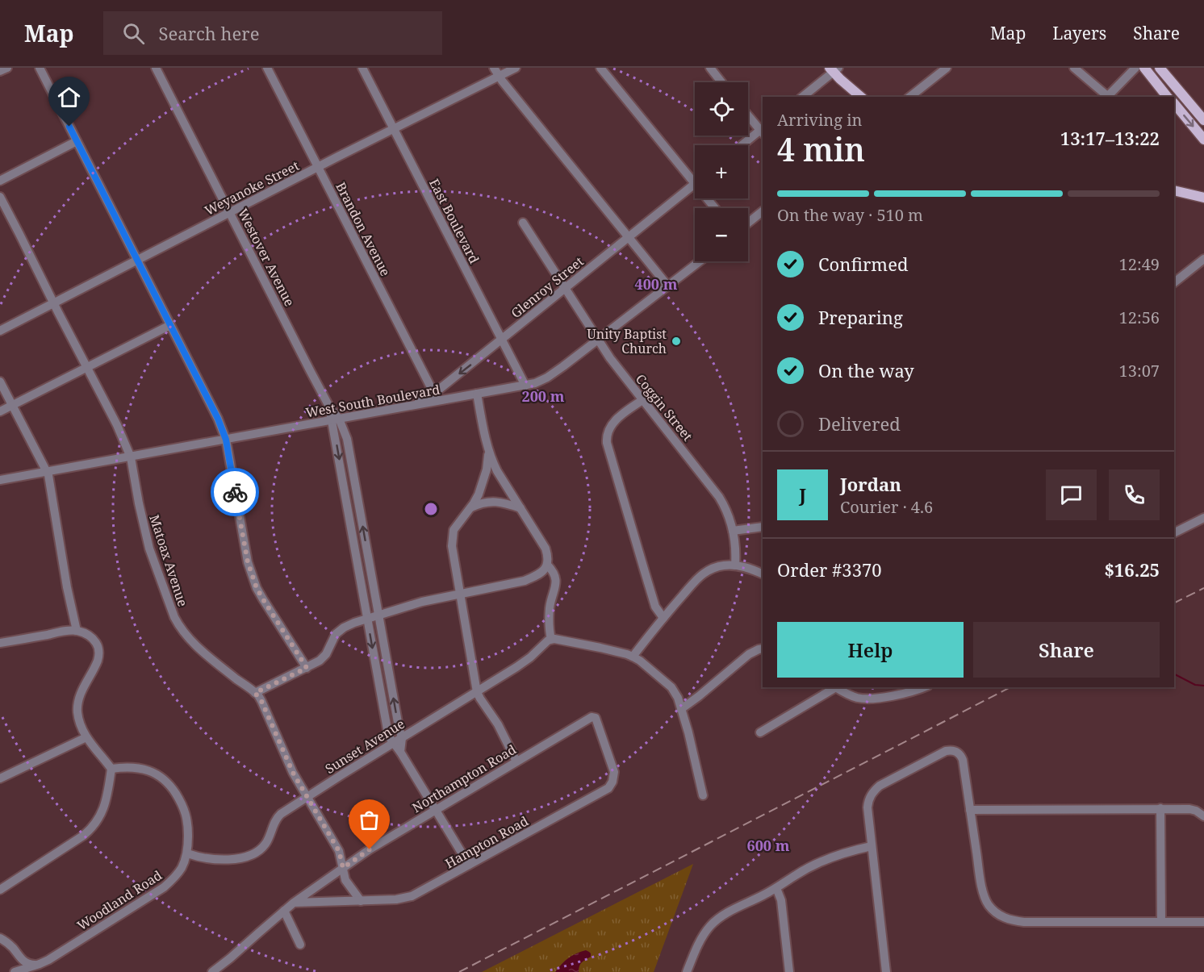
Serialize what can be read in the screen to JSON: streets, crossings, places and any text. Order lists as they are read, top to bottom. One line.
{"streets":{"street":["Weyanoke Street","East Boulevard","Brandon Avenue","Westover Avenue","Glenroy Street","West South Boulevard","Coggin Street","Matoax Avenue","Sunset Avenue","Northampton Road","Hampton Road","Woodland Road"]},"crossings":[["Weyanoke Street","East Boulevard"],["Weyanoke Street","Brandon Avenue"],["Weyanoke Street","Westover Avenue"],["Weyanoke Street","Matoax Avenue"],["East Boulevard","Glenroy Street"],["East Boulevard","West South Boulevard"],["Brandon Avenue","Glenroy Street"],["Brandon Avenue","West South Boulevard"],["Westover Avenue","West South Boulevard"],["Westover Avenue","Sunset Avenue"],["Westover Avenue","Northampton Road"],["Westover Avenue","Hampton Road"],["Glenroy Street","West South Boulevard"],["Glenroy Street","Coggin Street"],["West South Boulevard","Coggin Street"],["West South Boulevard","Matoax Avenue"],["Matoax Avenue","Sunset Avenue"],["Matoax Avenue","Northampton Road"],["Matoax Avenue","Hampton Road"],["Sunset Avenue","Woodland Road"],["Northampton Road","Hampton Road"]],"places":["Unity Baptist Church"],"page":{"header":"Map","search":"Search here","nav":["Map","Layers","Share"],"map_buttons":["+","−"],"heading":["4 min","Arriving in","13:17–13:22"],"panel":["Jordan","Courier · 4.6","Order #3370","$16.25"],"bar":"On the way · 510 m","list":[["Confirmed","12:49"],["Preparing","12:56"],["On the way","13:07"],"Delivered"],"round":"J","buttons":["Help","Share"]},"rings":["400 m","200 m","600 m"]}
